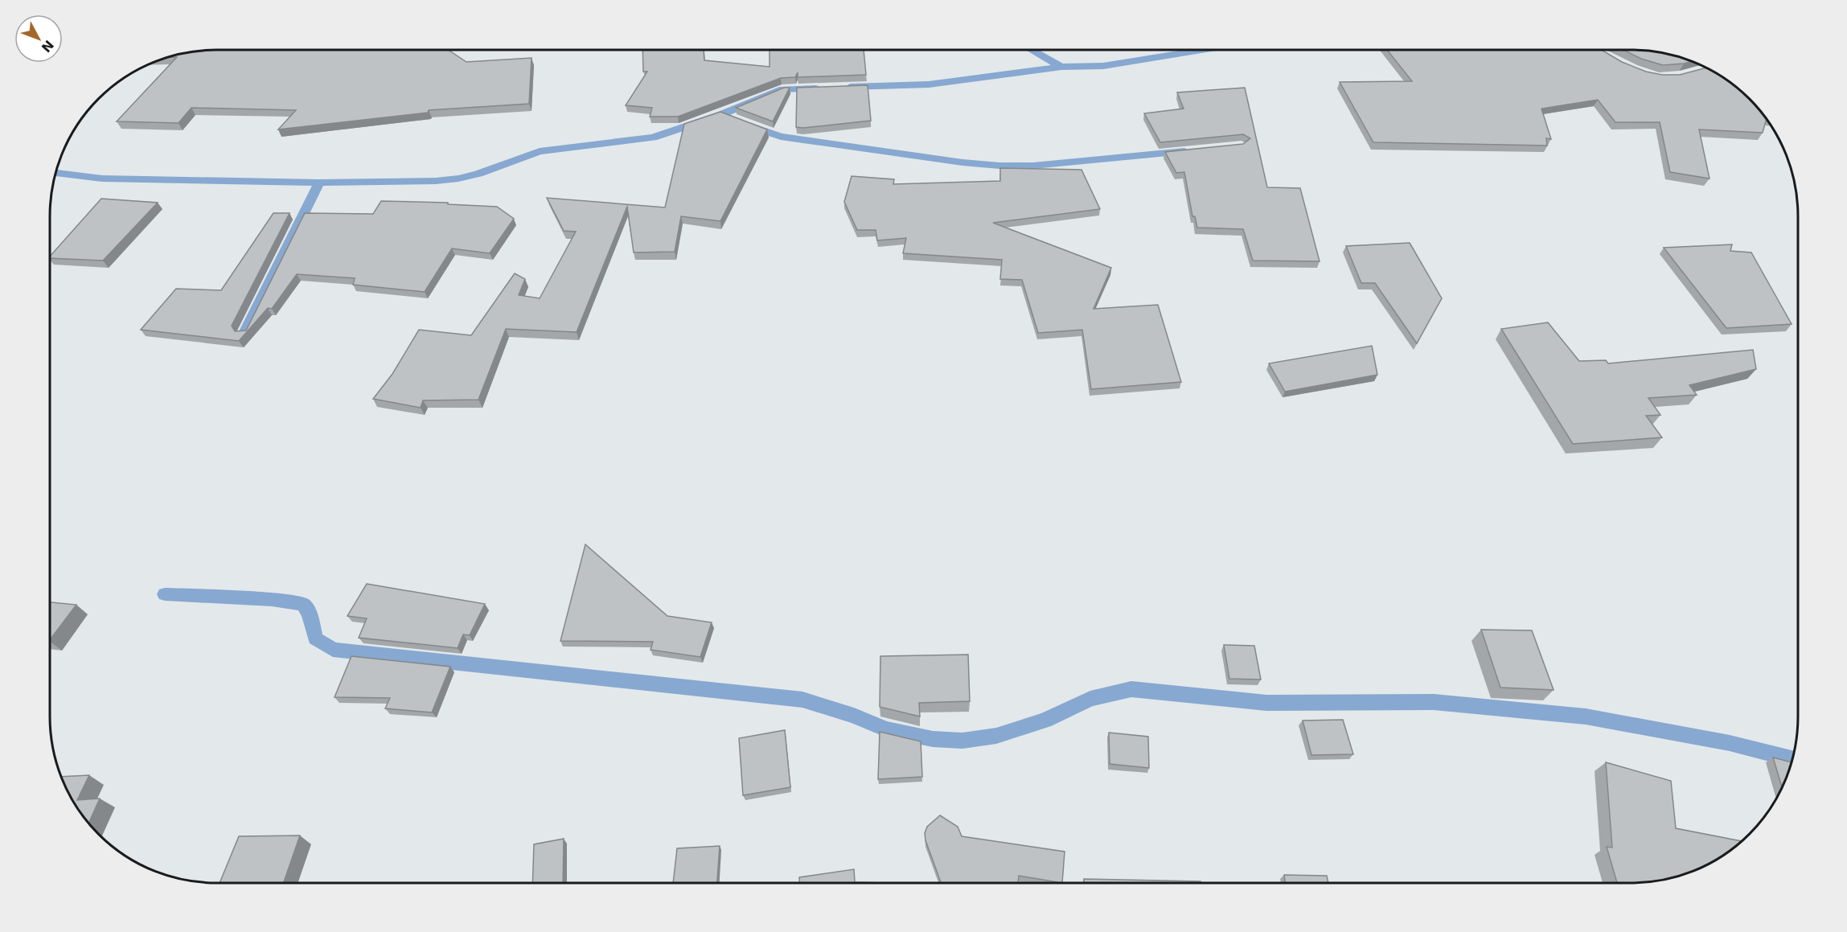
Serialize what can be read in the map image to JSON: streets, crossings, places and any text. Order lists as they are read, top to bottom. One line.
{"north":"bottom right"}
